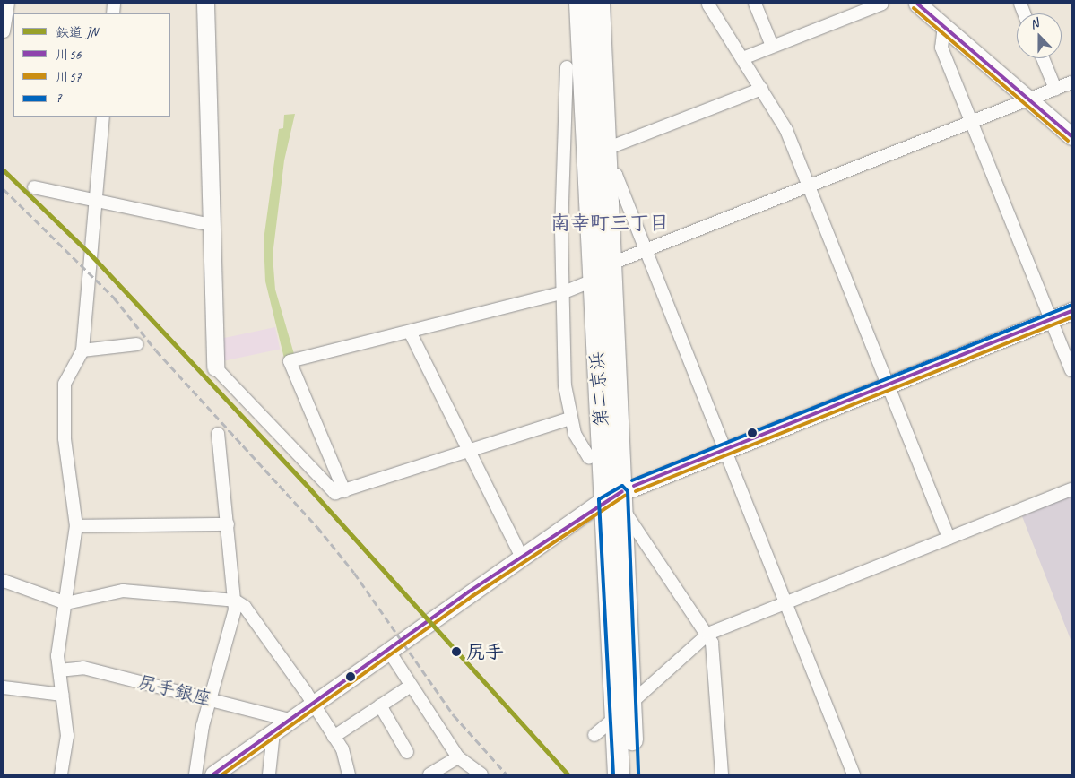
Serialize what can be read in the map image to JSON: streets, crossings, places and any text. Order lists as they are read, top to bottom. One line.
{"streets":{"highway":["第二京浜"],"street":["尻手銀座"]},"districts":["南幸町三丁目"],"places":["尻手"],"lines":["transit line 川56","transit line 川57","rail line JN","transit line 7"],"legend":["鉄道 JN","川56","川57","7"],"north":"top"}
